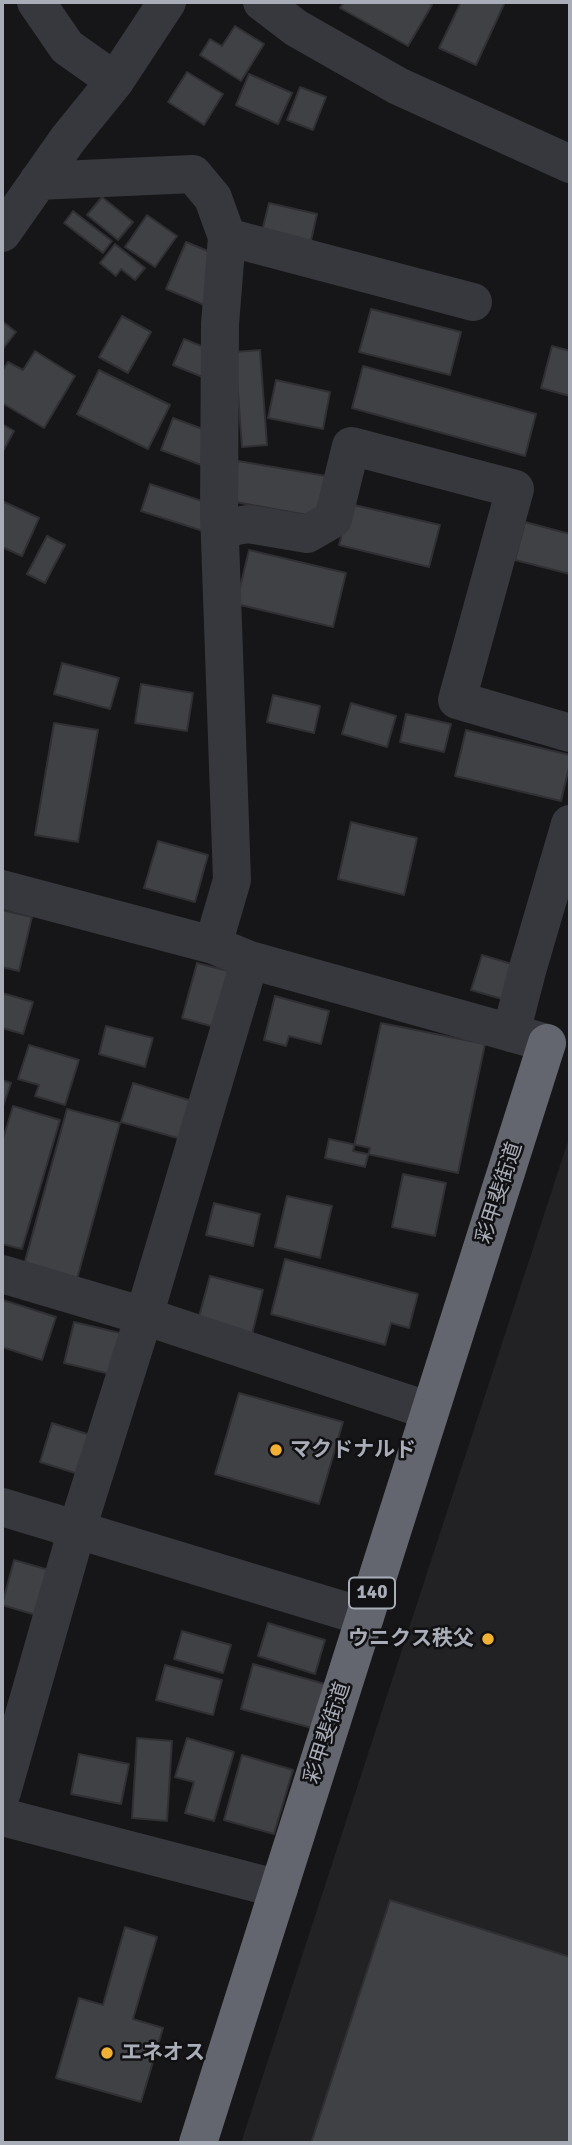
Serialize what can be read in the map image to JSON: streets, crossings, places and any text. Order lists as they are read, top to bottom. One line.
{"streets":{"highway":["彩甲斐街道","140"]},"places":["マクドナルド","ウニクス秩父","エネオス"]}
